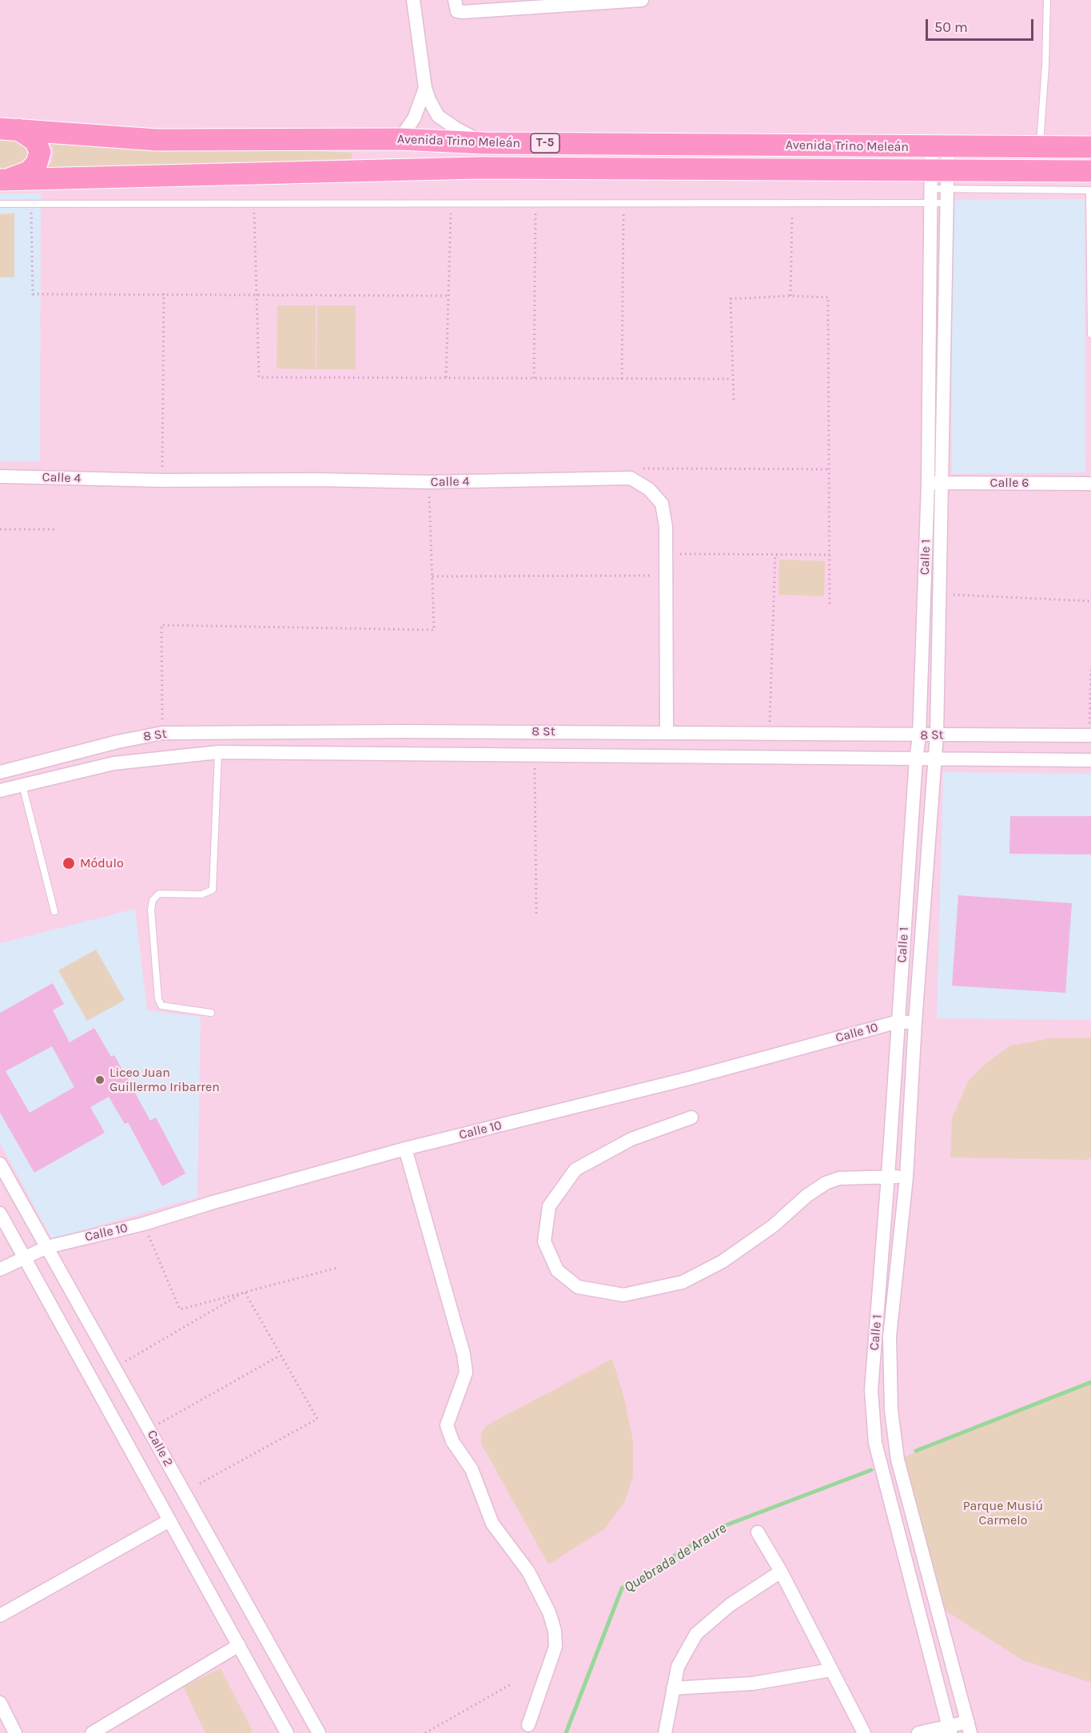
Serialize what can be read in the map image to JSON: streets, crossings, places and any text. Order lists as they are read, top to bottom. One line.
{"streets":{"main road":["Avenida Trino Meleán","T-5"],"street":["Calle 4","Calle 6","Calle 1","8 St","Calle 10","Calle 2"]},"crossings":[["Avenida Trino Meleán","Calle 1"],["Calle 4","8 St"],["Calle 6","Calle 1"],["Calle 1","8 St"],["Calle 1","Calle 10"],["Calle 10","Calle 2"]],"water":["Quebrada de Araure"],"parks":["Parque Musiú Carmelo"],"places":["Módulo","Liceo Juan Guillermo Iribarren"],"scale_bar":"50 m"}
